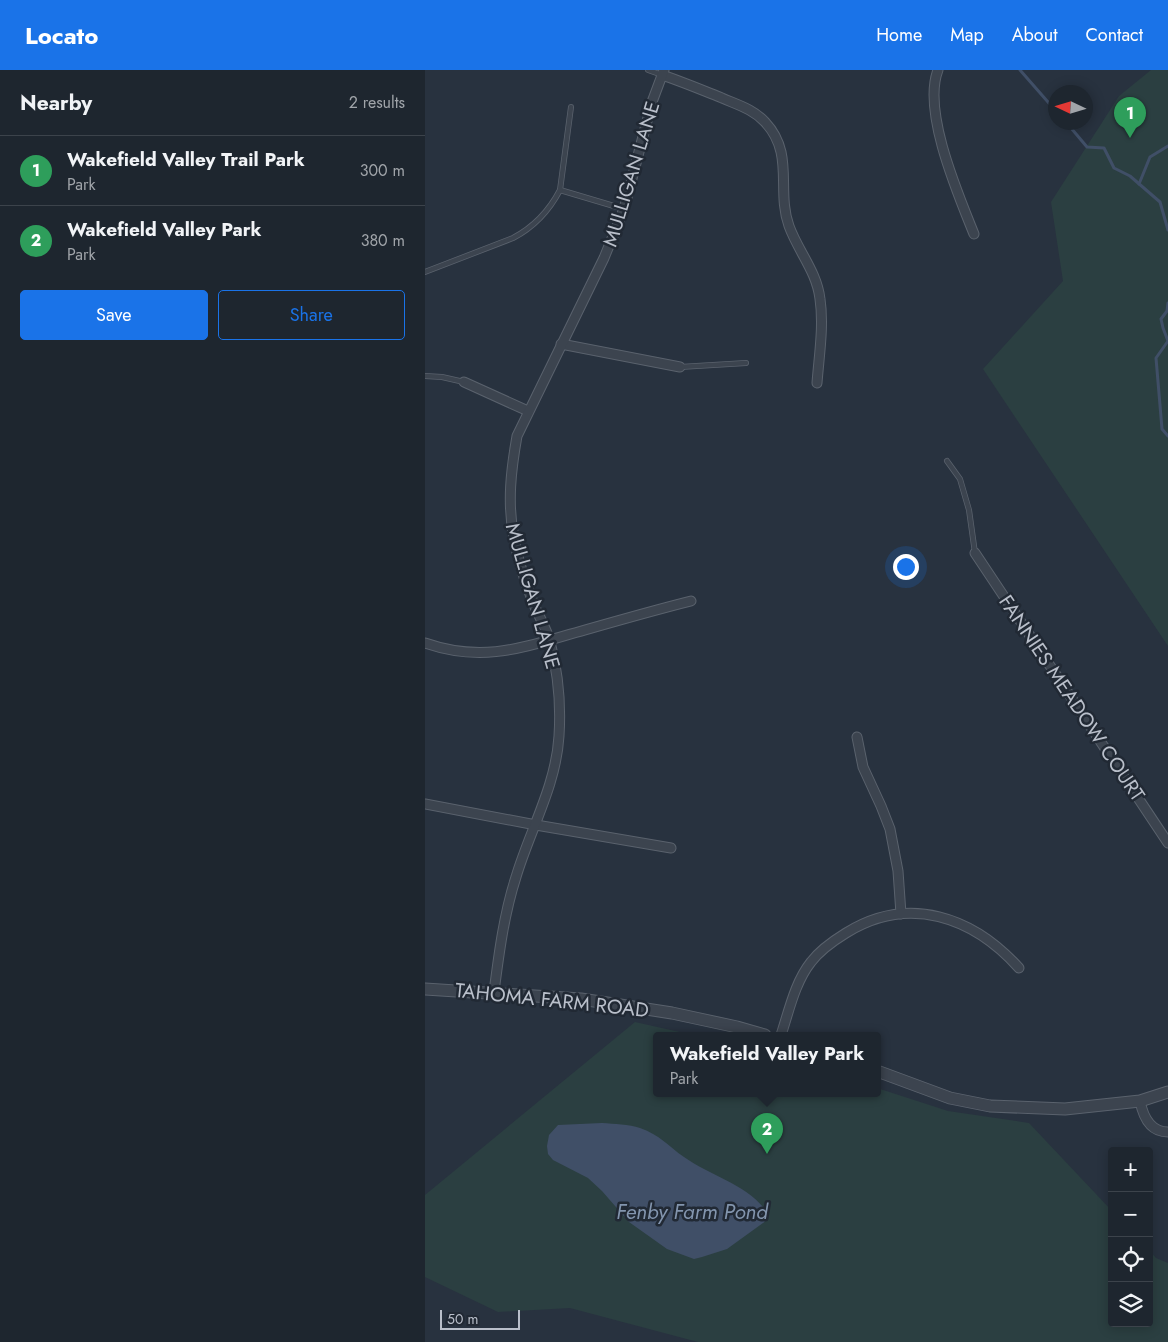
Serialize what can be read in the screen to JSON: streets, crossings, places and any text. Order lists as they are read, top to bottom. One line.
{"streets":{"street":["MULLIGAN LANE","FANNIES MEADOW COURT","TAHOMA FARM ROAD"]},"crossings":[["MULLIGAN LANE","TAHOMA FARM ROAD"]],"water":["Fenby Farm Pond"],"scale_bar":"50 m","north":"left","page":{"header":"Locato","nav":["Home","Map","About","Contact"],"heading":["Nearby","2 results"],"pins":["1","2"],"list":[{"mark":"1","name":"Wakefield Valley Trail Park","note":"Park","value":"300 m"},{"mark":"2","name":"Wakefield Valley Park","note":"Park","value":"380 m"}],"buttons":["Save","Share"],"popup":["Wakefield Valley Park","Park"],"map_buttons":["+","−"],"scale":"50 m"}}
